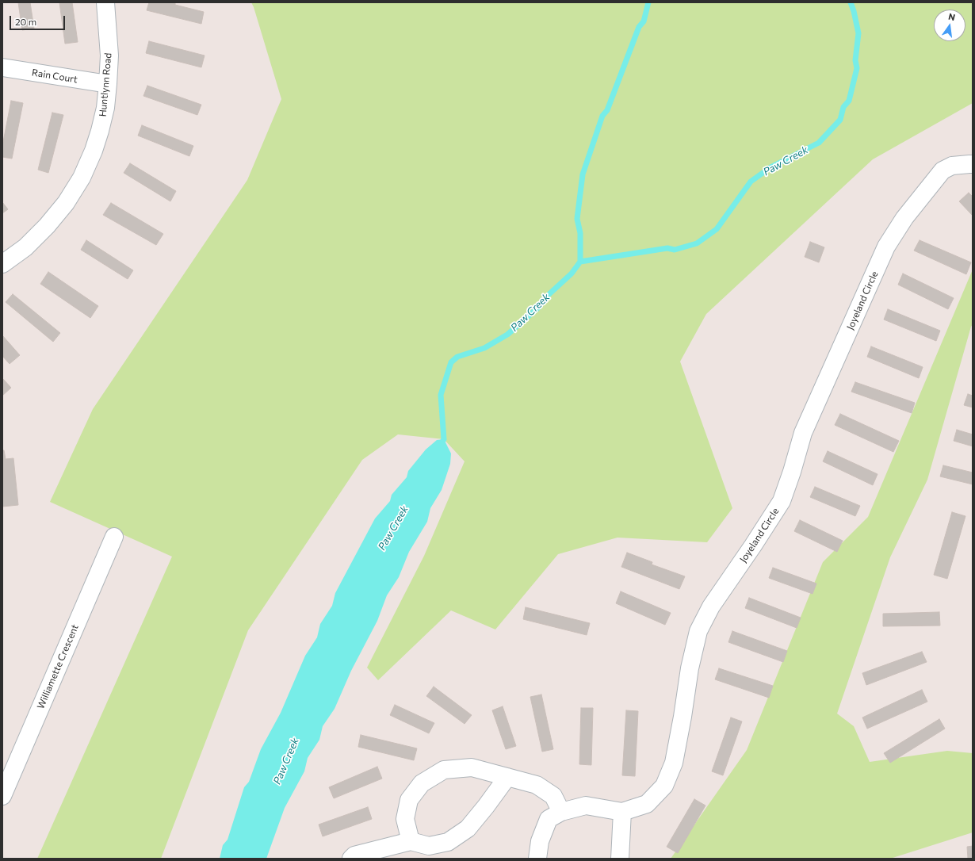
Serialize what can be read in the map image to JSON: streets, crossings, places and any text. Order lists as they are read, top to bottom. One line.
{"streets":{"street":["Rain Court","Huntlynn Road","Joyeland Circle","Williamette Crescent"]},"crossings":[["Rain Court","Huntlynn Road"]],"water":["Paw Creek"],"scale_bar":"20 m","north":"top"}
